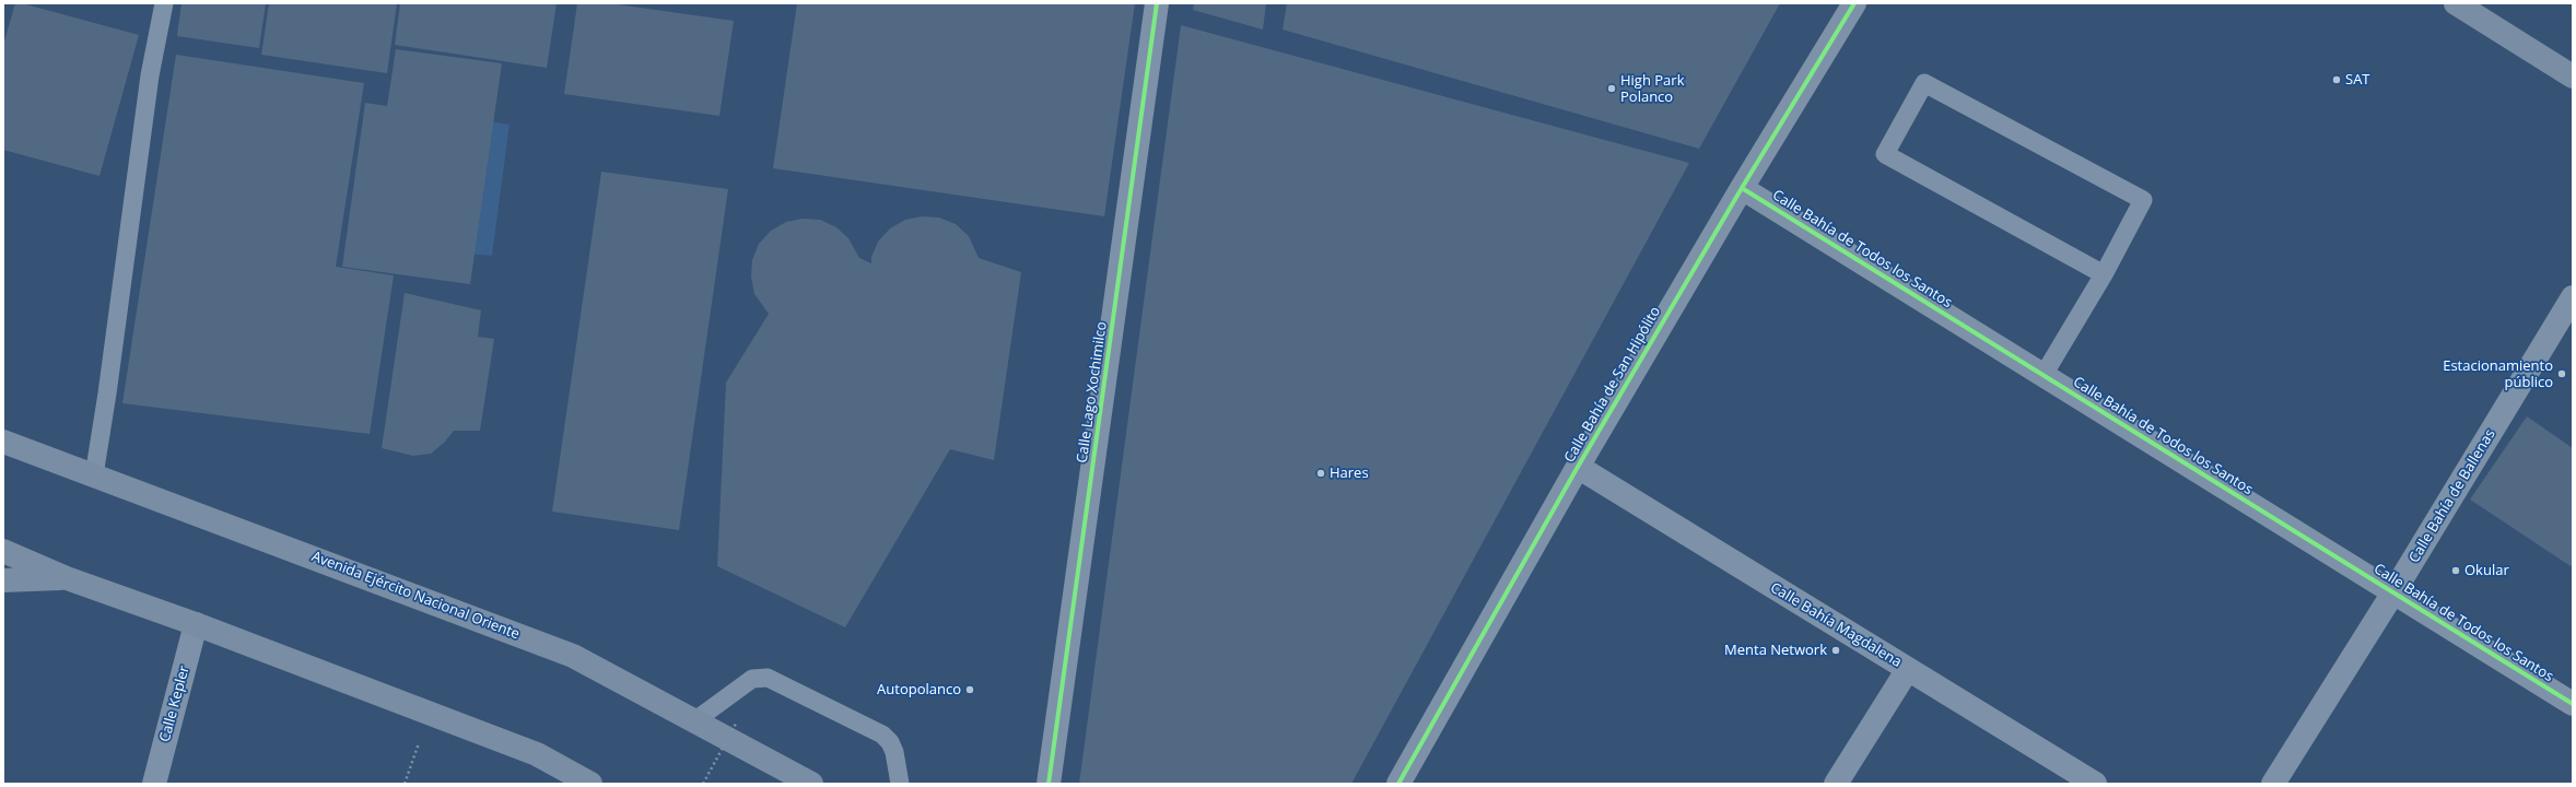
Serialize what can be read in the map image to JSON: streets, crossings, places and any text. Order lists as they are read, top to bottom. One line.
{"streets":{"main road":["Avenida Ejército Nacional Oriente"],"street":["Calle Bahía de Todos los Santos","Calle Bahía de San Hipólito","Calle Lago Xochimilco","Calle Bahía de Ballenas","Calle Bahía Magdalena","Calle Kepler"]},"crossings":[["Calle Bahía de Todos los Santos","Calle Bahía de San Hipólito"],["Calle Bahía de Todos los Santos","Calle Bahía de Ballenas"],["Calle Bahía de San Hipólito","Calle Bahía Magdalena"]],"places":["SAT","High Park Polanco","Estacionamiento público","Hares","Okular","Menta Network","Autopolanco"]}
